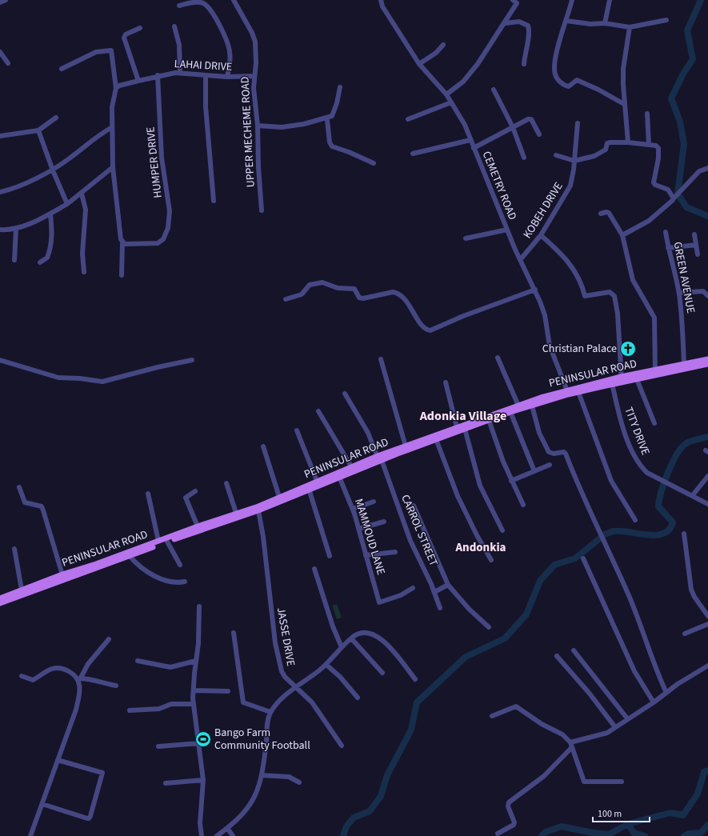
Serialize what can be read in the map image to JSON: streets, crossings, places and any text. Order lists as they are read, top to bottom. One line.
{"streets":{"main road":["PENINSULAR ROAD"],"street":["LAHAI DRIVE","UPPER MECHEME ROAD","HUMPER DRIVE","CEMETRY ROAD","KOBEH DRIVE","GREEN AVENUE","TITY DRIVE","CARROL STREET","MAMMOUD LANE","JASSE DRIVE"]},"crossings":[["LAHAI DRIVE","UPPER MECHEME ROAD"],["LAHAI DRIVE","HUMPER DRIVE"],["CEMETRY ROAD","KOBEH DRIVE"],["CEMETRY ROAD","PENINSULAR ROAD"],["GREEN AVENUE","PENINSULAR ROAD"],["PENINSULAR ROAD","TITY DRIVE"],["PENINSULAR ROAD","CARROL STREET"],["PENINSULAR ROAD","MAMMOUD LANE"],["PENINSULAR ROAD","JASSE DRIVE"]],"districts":["Adonkia Village","Andonkia"],"places":{"church":["Christian Palace"],"sports":["Bango Farm Community Football"]},"scale_bar":"100 m"}
